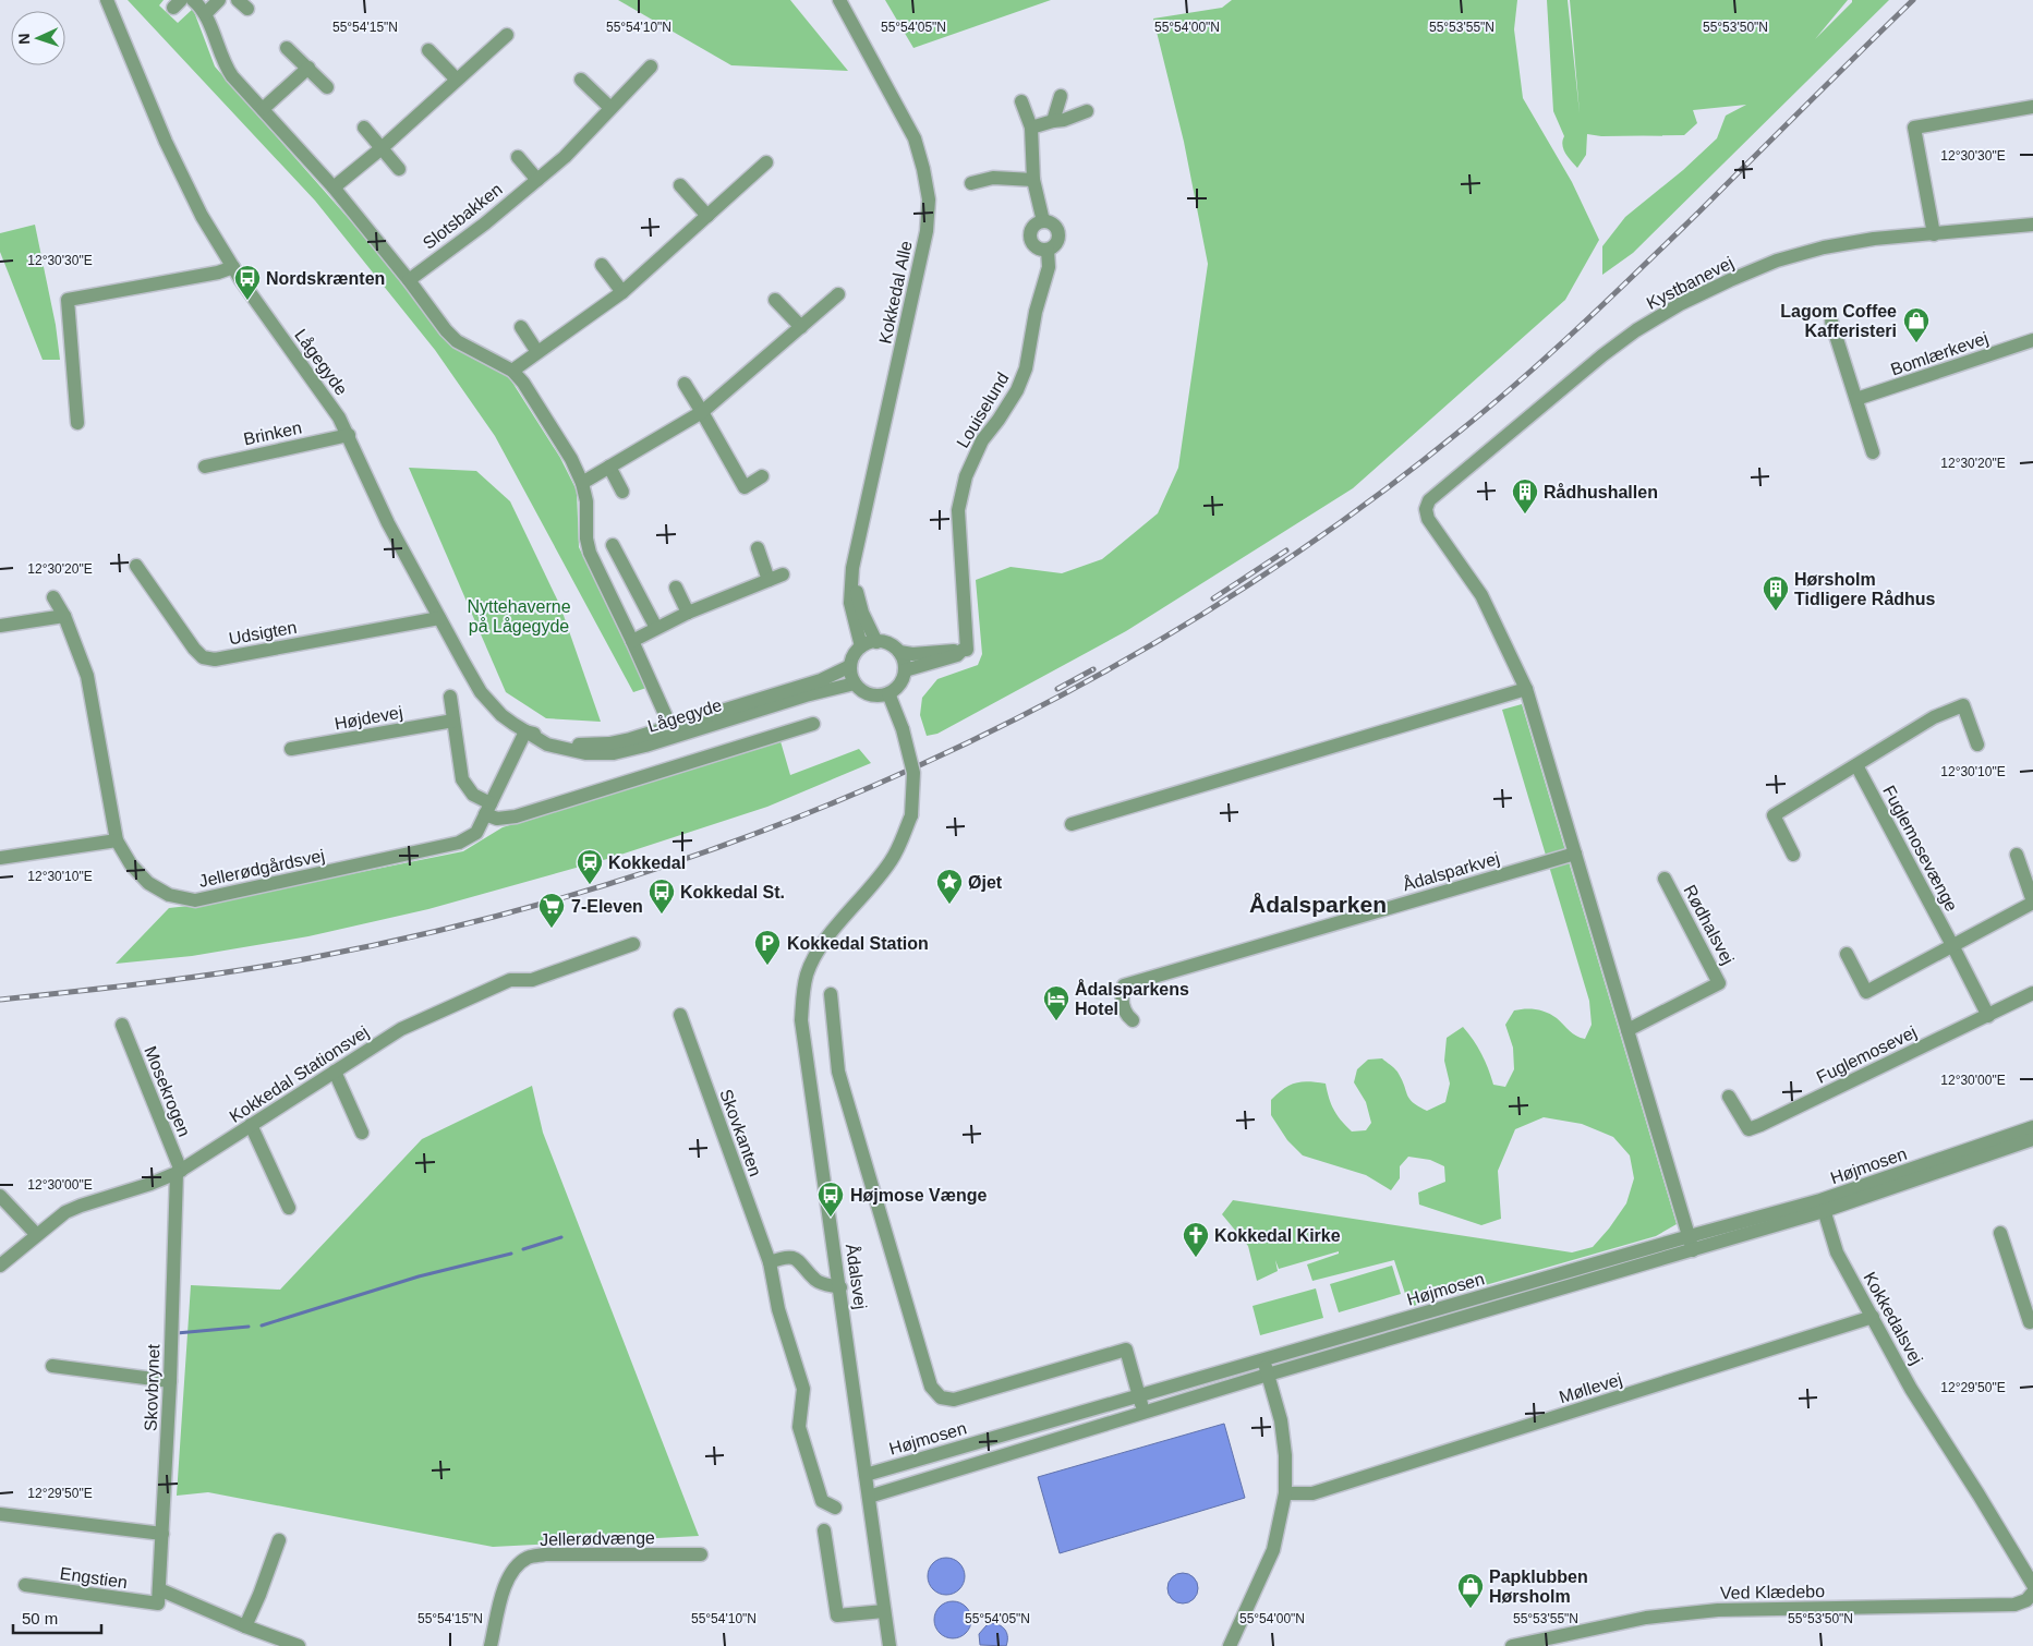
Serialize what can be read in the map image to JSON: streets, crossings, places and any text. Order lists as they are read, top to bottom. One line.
{"streets":{"street":["Slotsbakken","Kystbanevej","Kokkedal Alle","Bomlærkevej","Lågegyde","Louiselund","Brinken","Udsigten","Højdevej","Fuglemosevænge","Jellerødgårdsvej","Ådalsparkvej","Rødhalsvej","Fuglemosevej","Kokkedal Stationsvej","Mosekrogen","Skovkanten","Højmosen","Ådalsvej","Kokkedalsvej","Skovbrynet","Møllevej","Jellerødvænge","Engstien","Ved Klædebo"]},"crossings":[["Kokkedal Alle","Lågegyde"],["Kokkedal Alle","Ådalsvej"],["Lågegyde","Brinken"],["Lågegyde","Udsigten"],["Lågegyde","Jellerødgårdsvej"],["Lågegyde","Ådalsvej"],["Fuglemosevænge","Fuglemosevej"],["Kokkedal Stationsvej","Mosekrogen"],["Kokkedal Stationsvej","Skovbrynet"],["Mosekrogen","Skovbrynet"],["Højmosen","Ådalsvej"],["Højmosen","Kokkedalsvej"],["Kokkedalsvej","Møllevej"],["Skovbrynet","Engstien"]],"districts":["Ådalsparken"],"parks":["Nyttehaverne på Lågegyde"],"places":{"bus stop":["Nordskrænten","Kokkedal St.","Højmose Vænge"],"shop":["Lagom Coffee Kafferisteri","Papklubben Hørsholm"],"building":["Rådhushallen","Hørsholm Tidligere Rådhus"],"station":["Kokkedal"],"place":["Øjet"],"supermarket":["7-Eleven"],"parking":["Kokkedal Station"],"hotel":["Ådalsparkens Hotel"],"church":["Kokkedal Kirke"]},"scale_bar":"50 m","north":"left","coordinates":["55°54'15\"N","55°54'10\"N","55°54'05\"N","55°54'00\"N","55°53'55\"N","55°53'50\"N","12°30'30\"E","12°30'20\"E","12°30'10\"E","12°30'00\"E","12°29'50\"E"]}
